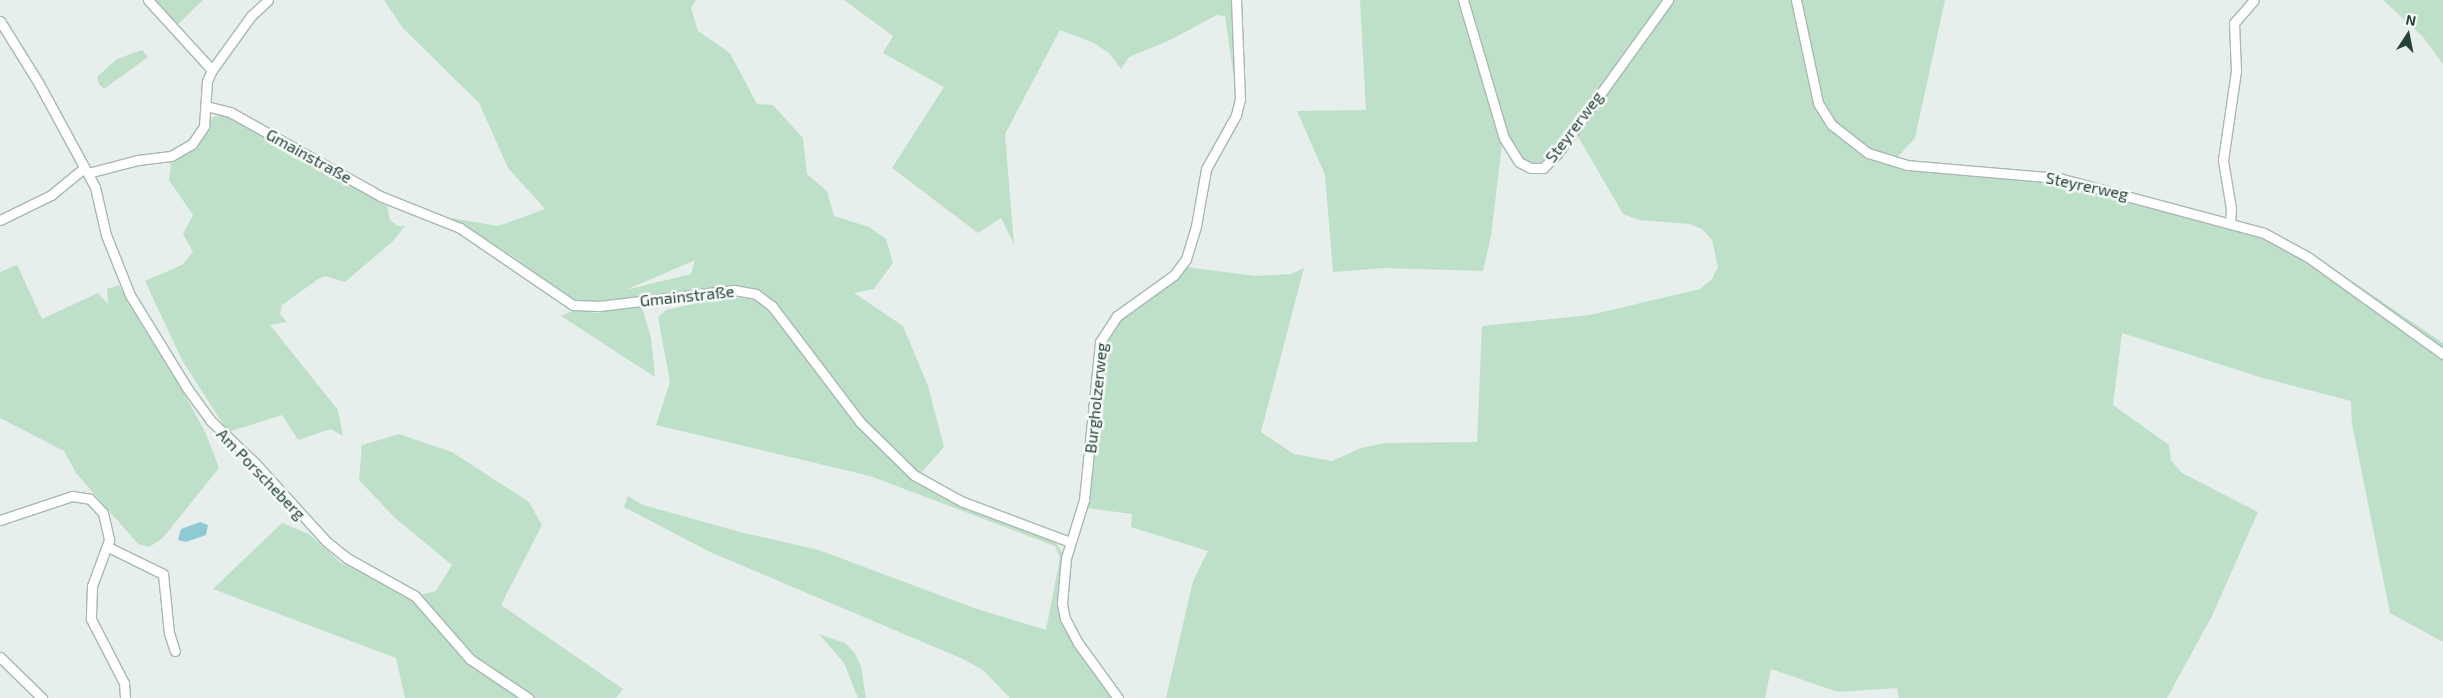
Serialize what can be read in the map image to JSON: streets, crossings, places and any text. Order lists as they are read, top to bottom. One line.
{"streets":{"street":["Steyrerweg","Gmainstraße","Burgholzerweg","Am Porscheberg"]},"crossings":[["Gmainstraße","Burgholzerweg"]],"north":"top"}
